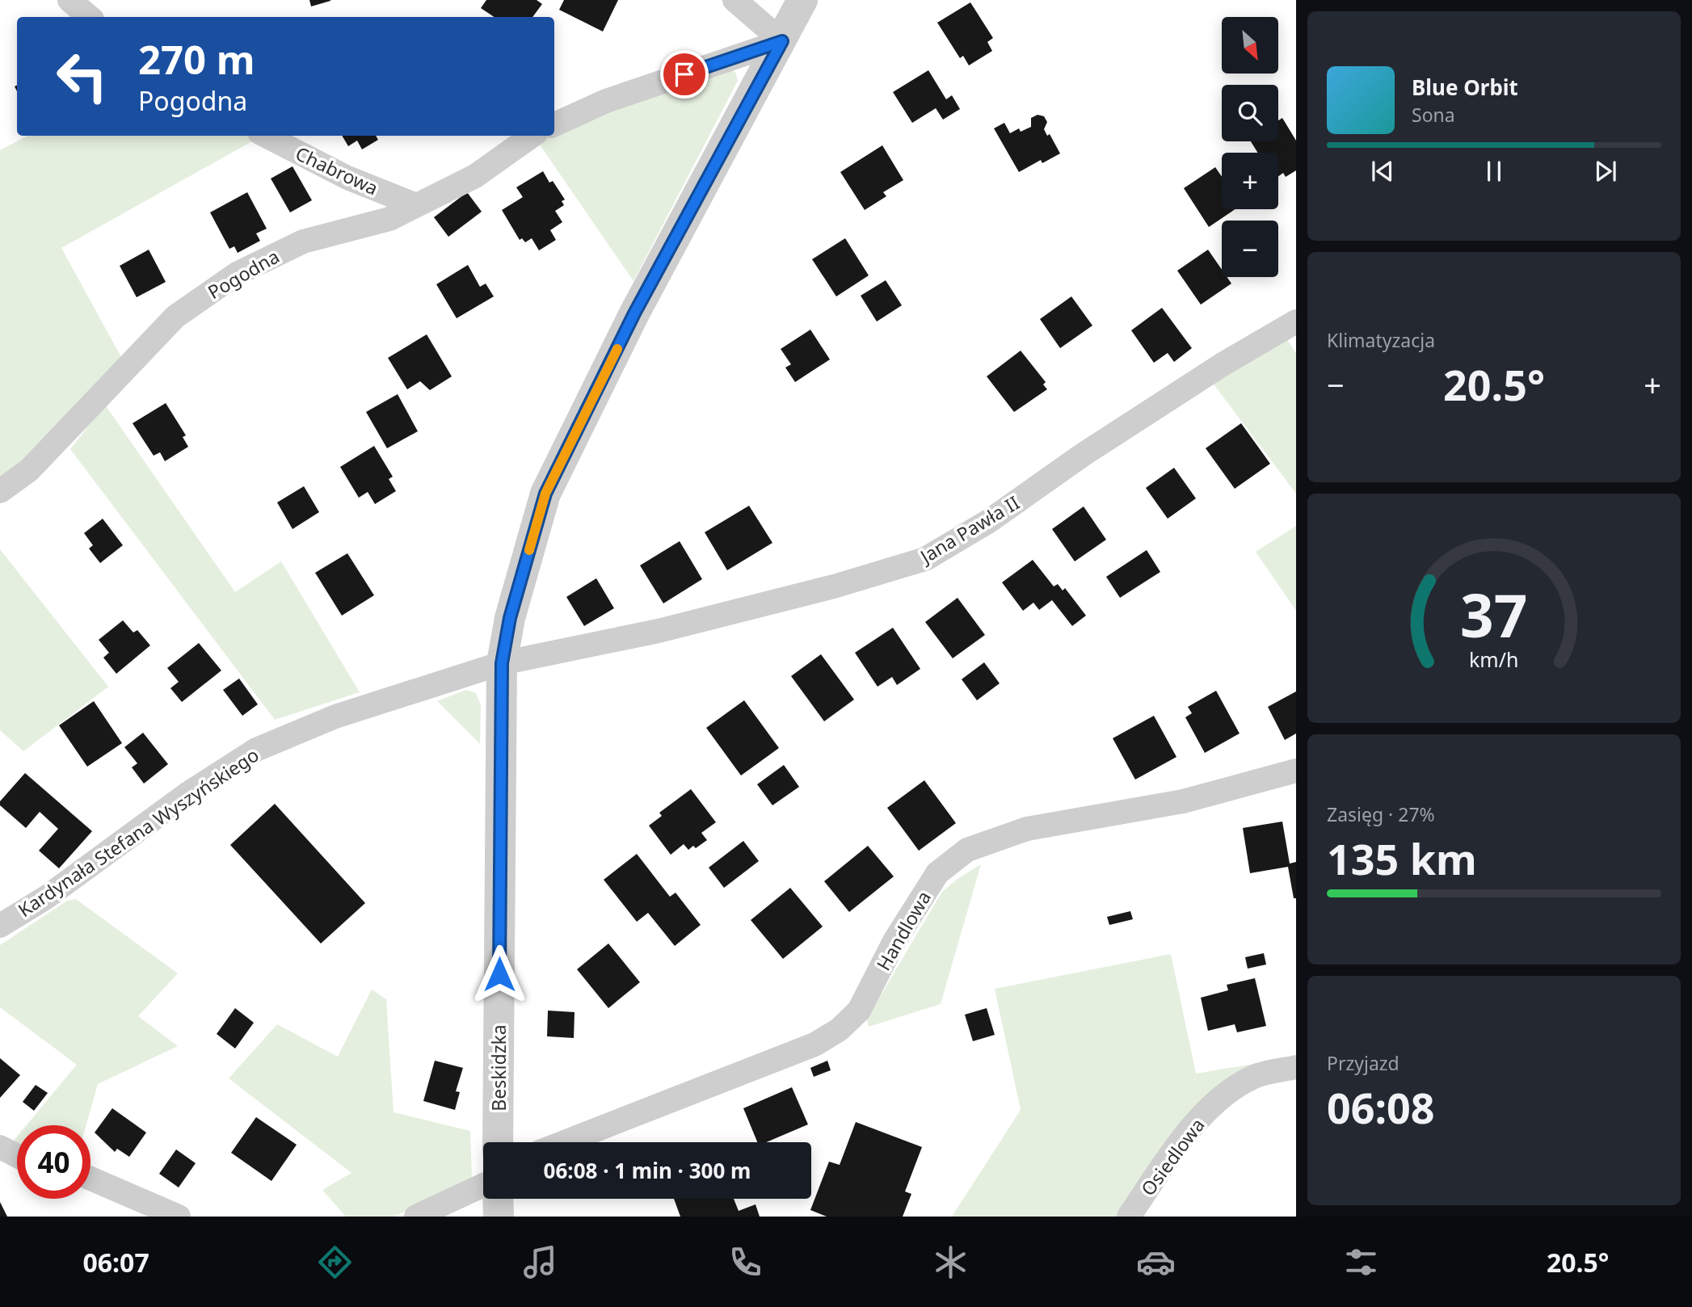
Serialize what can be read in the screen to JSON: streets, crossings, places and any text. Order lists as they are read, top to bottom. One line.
{"streets":{"street":["Chabrowa","Pogodna","Jana Pawła II","Kardynała Stefana Wyszyńskiego","Handlowa","Beskidzka","Osiedlowa"]},"crossings":[["Chabrowa","Pogodna"],["Jana Pawła II","Kardynała Stefana Wyszyńskiego"],["Jana Pawła II","Beskidzka"],["Kardynała Stefana Wyszyńskiego","Beskidzka"]],"north":"bottom right","page":{"map_buttons":["+","−"],"turn":["270 m","Pogodna"],"song":["Blue Orbit","Sona"],"tile":["Klimatyzacja",["Zasięg · 27%","135 km"],["Przyjazd","06:08"]],"heat":["−","20.5°","+"],"limit":"40","trip":"06:08 · 1 min · 300 m","tabs":["06:07","20.5°"],"gauge":["37","km/h"]}}
